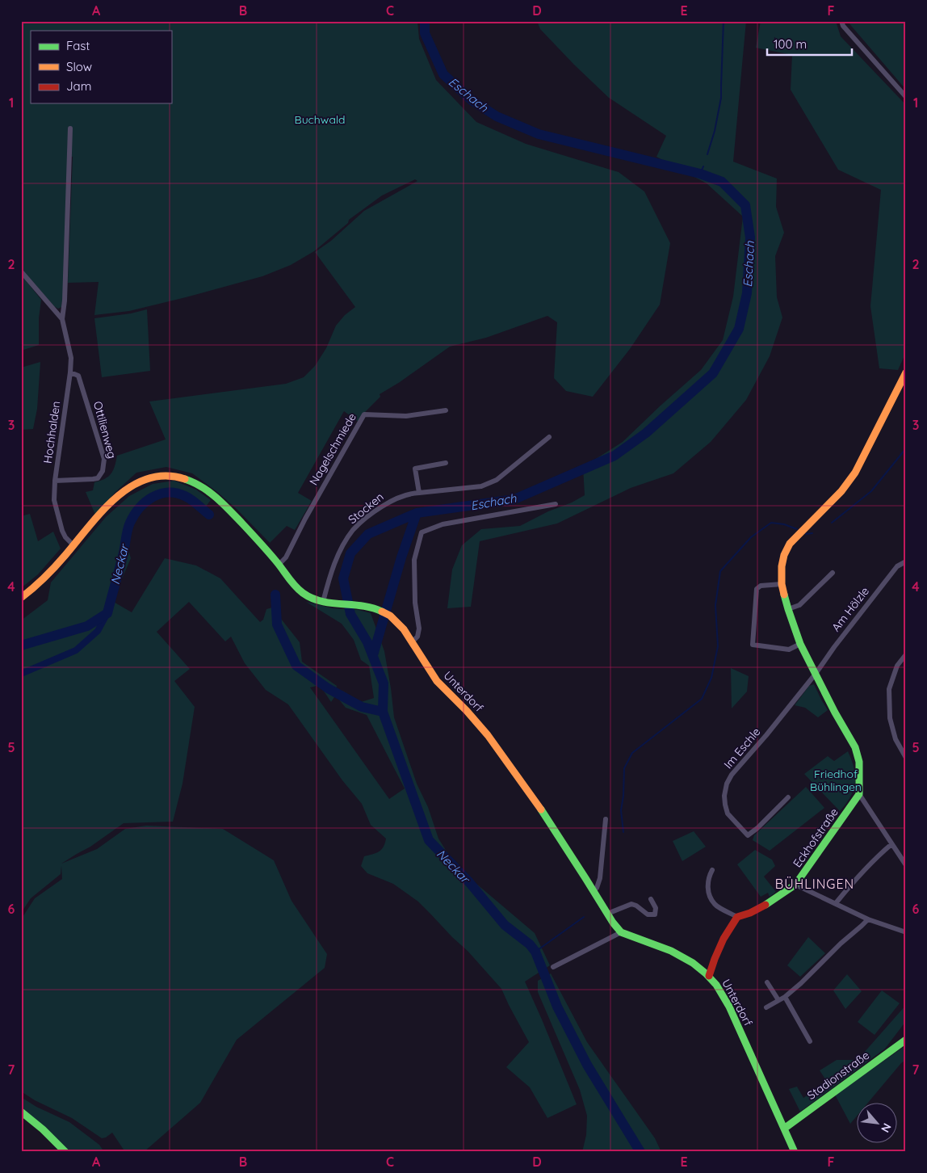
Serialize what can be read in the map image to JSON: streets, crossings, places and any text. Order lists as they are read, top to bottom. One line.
{"streets":{"street":["Ottilienweg","Hochhalden","Nagelschmiede","Stocken","Am Hölzle","Unterdorf","Im Eschle","Eckhofstraße","Stadionstraße"]},"crossings":[["Ottilienweg","Hochhalden"],["Hochhalden","Unterdorf"],["Nagelschmiede","Unterdorf"],["Stocken","Unterdorf"],["Am Hölzle","Im Eschle"],["Unterdorf","Stadionstraße"]],"districts":["BÜHLINGEN"],"water":["Eschach","Neckar"],"parks":["Buchwald","Friedhof Bühlingen"],"legend":["Fast","Slow","Jam"],"scale_bar":"100 m","north":"bottom right","grid":{"columns":["A","B","C","D","E","F"],"rows":["1","2","3","4","5","6","7"]}}
